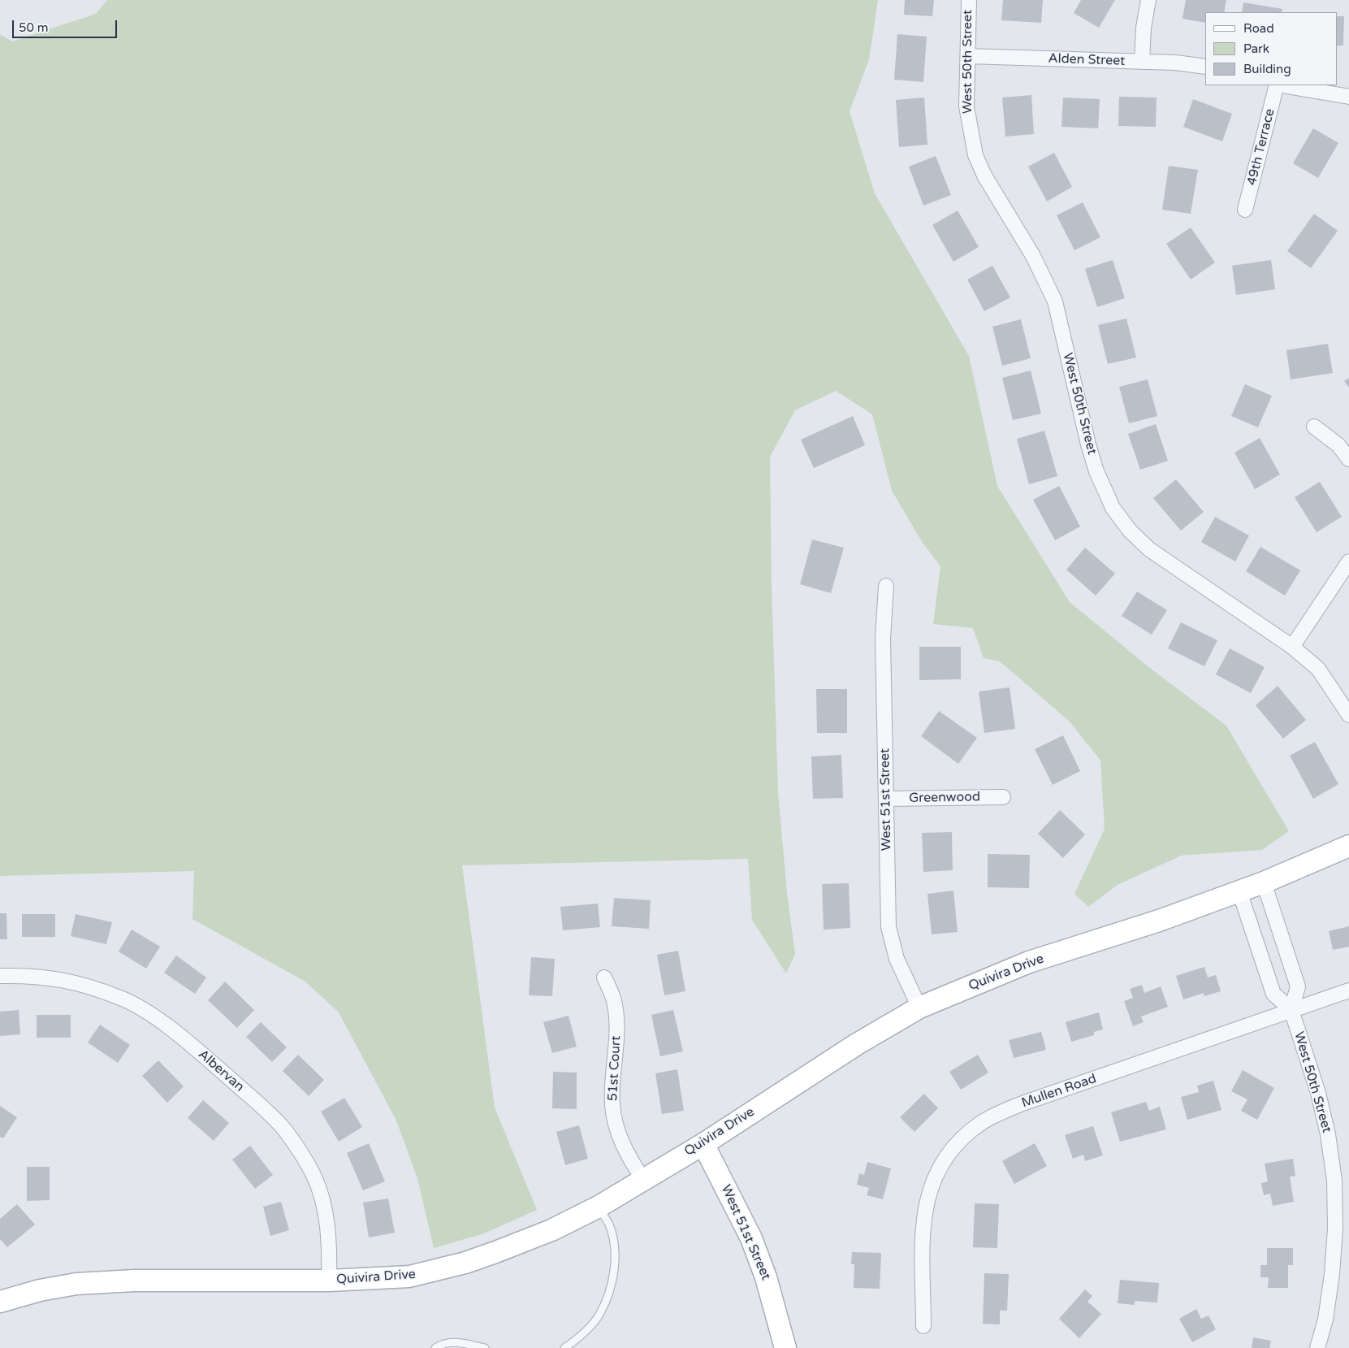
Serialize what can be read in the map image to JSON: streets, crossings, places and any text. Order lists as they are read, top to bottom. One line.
{"streets":{"main road":["West 51st Street","Quivira Drive"],"street":["Alden Street","West 50th Street","49th Terrace","Greenwood","51st Court","Albervan","Mullen Road"]},"crossings":[["Alden Street","West 50th Street"],["West 50th Street","Quivira Drive"],["West 50th Street","Mullen Road"],["Greenwood","West 51st Street"],["West 51st Street","Quivira Drive"],["Quivira Drive","51st Court"],["Quivira Drive","Albervan"]],"legend":["Road","Park","Building"],"scale_bar":"50 m"}
